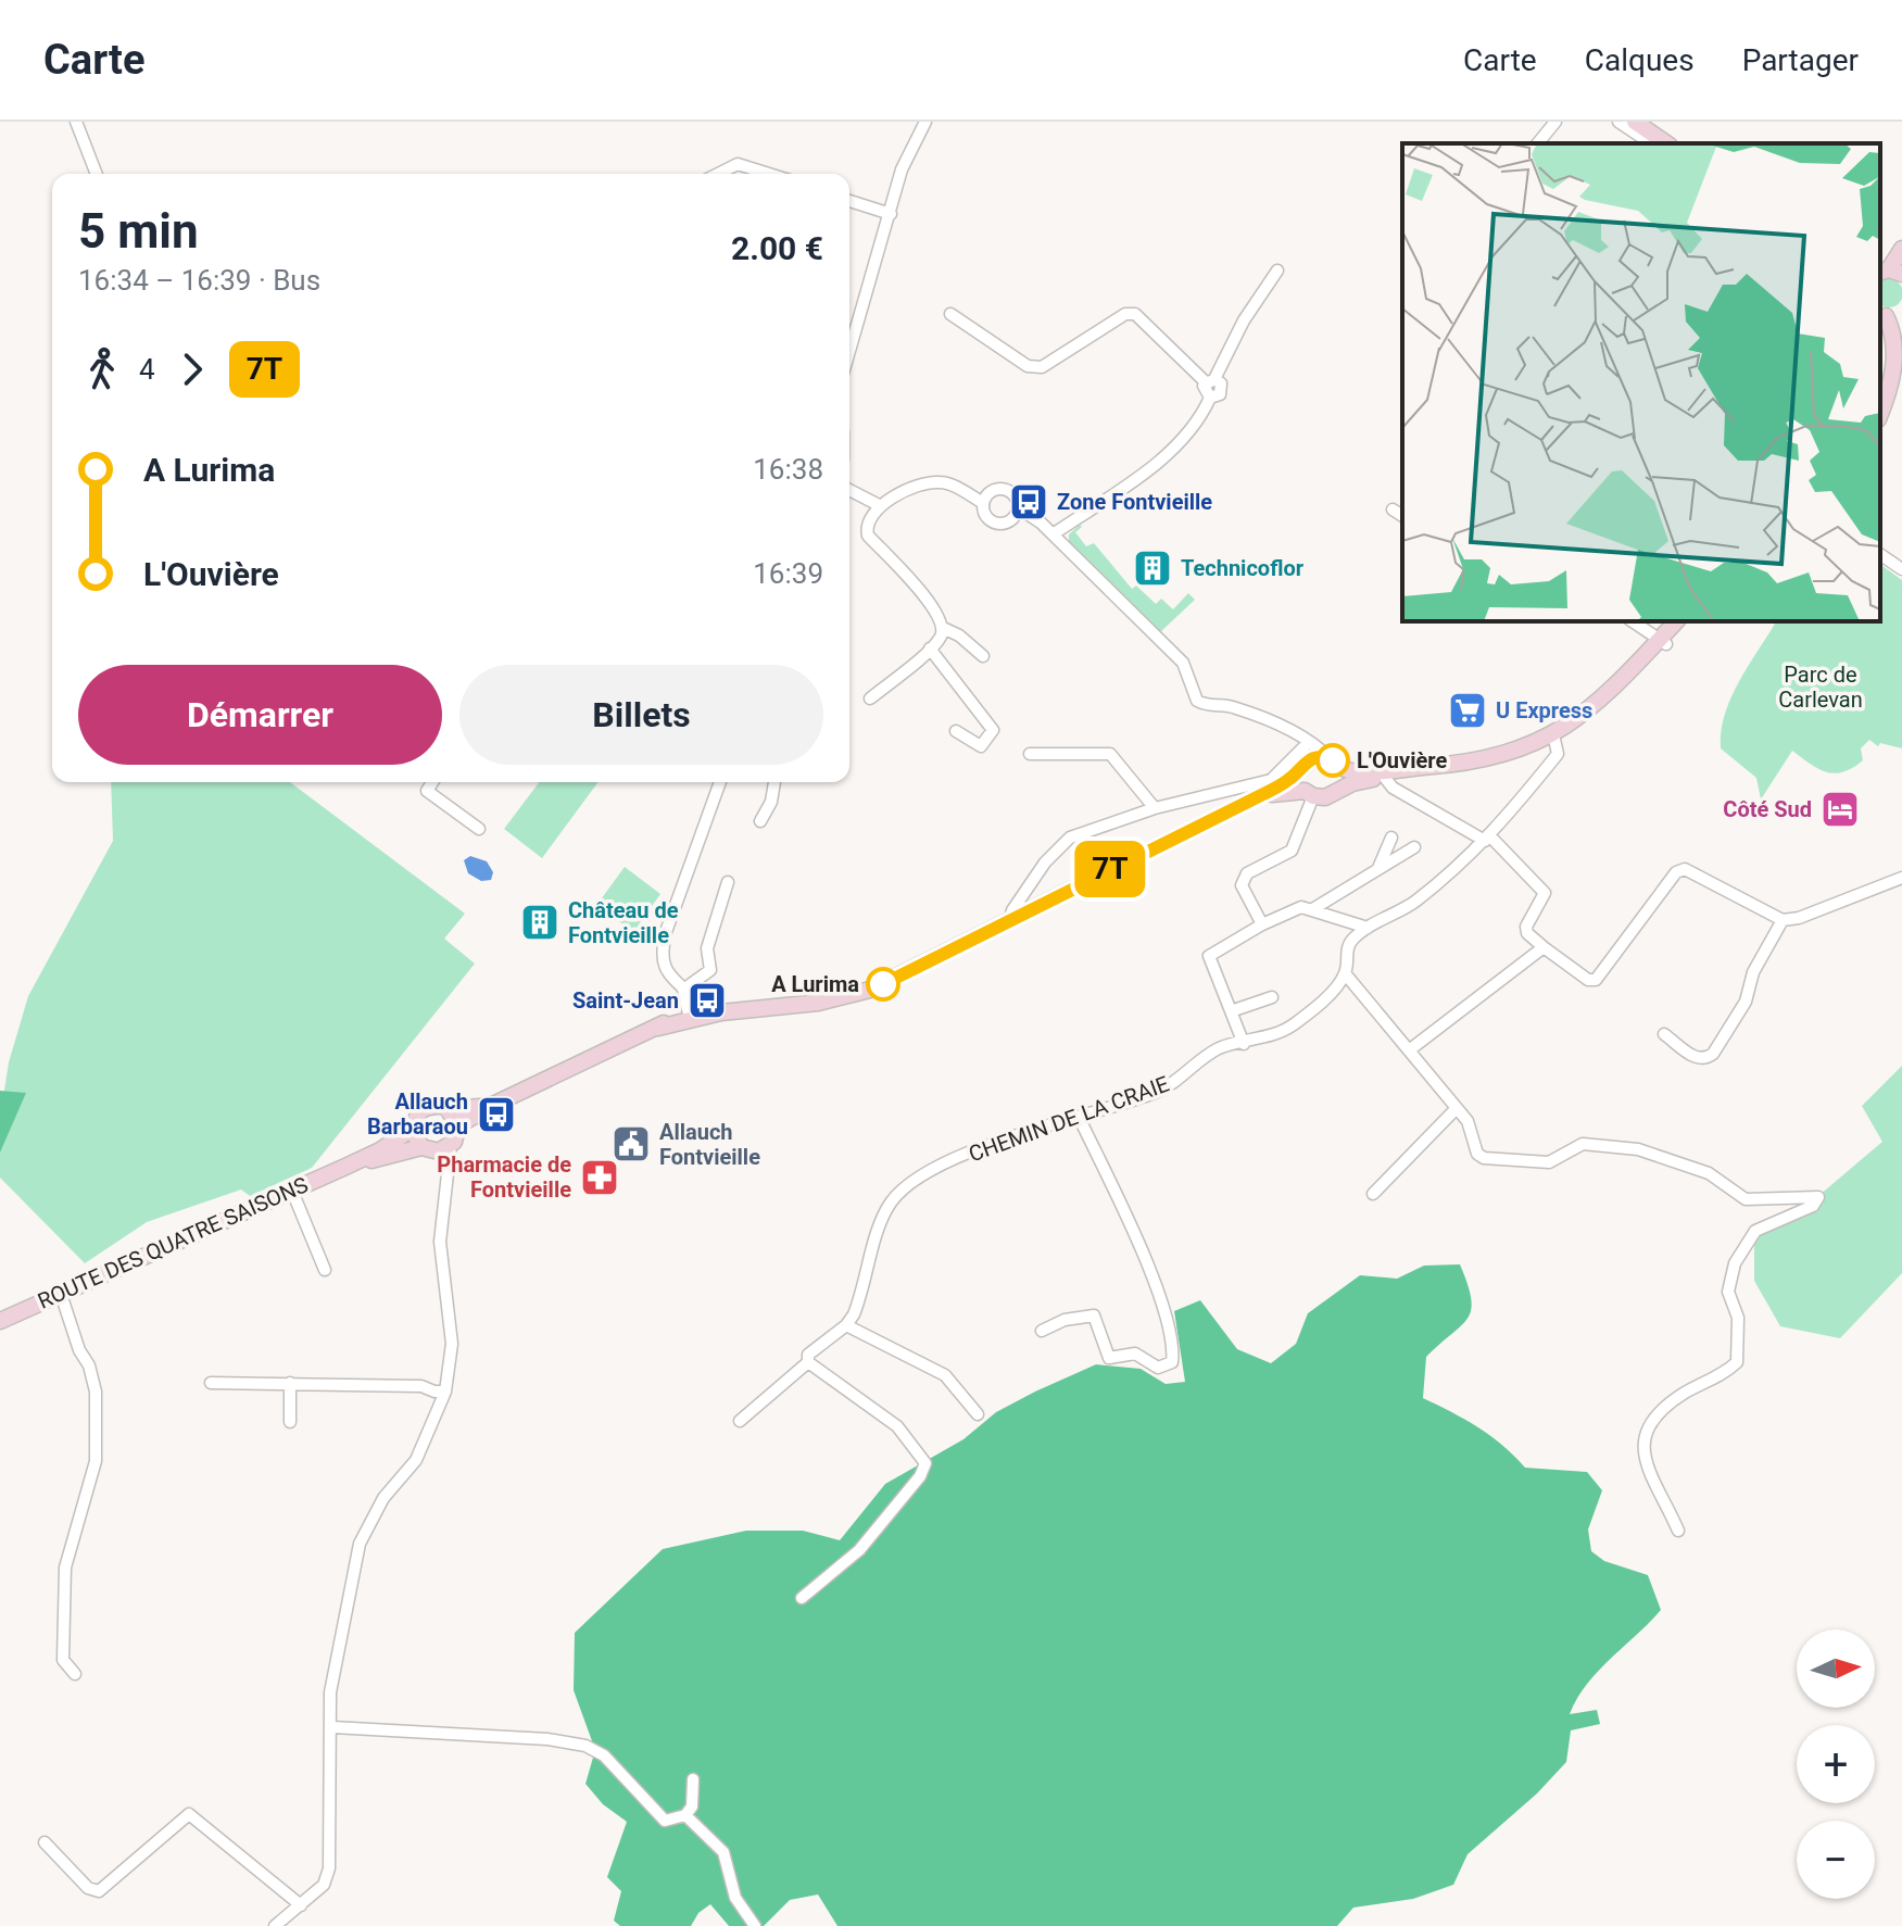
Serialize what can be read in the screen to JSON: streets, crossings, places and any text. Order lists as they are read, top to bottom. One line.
{"streets":{"main road":["ROUTE DES QUATRE SAISONS"],"street":["CHEMIN DE LA CRAIE"]},"parks":["Parc de Carlevan"],"places":{"bus stop":["Zone Fontvieille","Saint-Jean","Allauch Barbaraou"],"building":["Technicoflor","Château de Fontvieille"],"supermarket":["U Express"],"other":["L'Ouvière","A Lurima"],"hotel":["Côté Sud"],"public building":["Allauch Fontvieille"],"pharmacy":["Pharmacie de Fontvieille"]},"lines":["bus line 7T"],"north":"right","page":{"header":"Carte","nav":["Carte","Calques","Partager"],"on_map":"7T","heading":["5 min","16:34 – 16:39 · Bus","2.00 €"],"legs":["4","7T"],"list":[{"name":"A Lurima","value":"16:38"},{"name":"L'Ouvière","value":"16:39"}],"buttons":["Démarrer","Billets"],"map_buttons":["+","−"]}}
